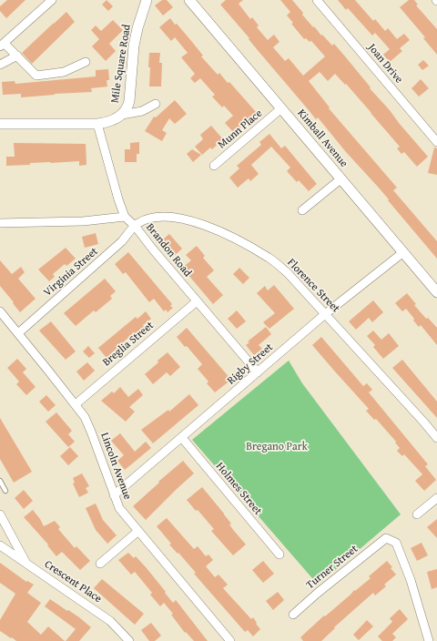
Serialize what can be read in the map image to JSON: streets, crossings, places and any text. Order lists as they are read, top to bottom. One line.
{"streets":{"street":["Mile Square Road","Joan Drive","Munn Place","Kimball Avenue","Brandon Road","Virginia Street","Florence Street","Breglia Street","Rigby Street","Lincoln Avenue","Holmes Street","Turner Street","Crescent Place"]},"crossings":[["Mile Square Road","Brandon Road"],["Munn Place","Kimball Avenue"],["Kimball Avenue","Rigby Street"],["Brandon Road","Virginia Street"],["Brandon Road","Florence Street"],["Brandon Road","Breglia Street"],["Brandon Road","Rigby Street"],["Virginia Street","Florence Street"],["Virginia Street","Lincoln Avenue"],["Florence Street","Rigby Street"],["Breglia Street","Lincoln Avenue"],["Rigby Street","Lincoln Avenue"],["Rigby Street","Holmes Street"]],"parks":["Bregano Park"]}
